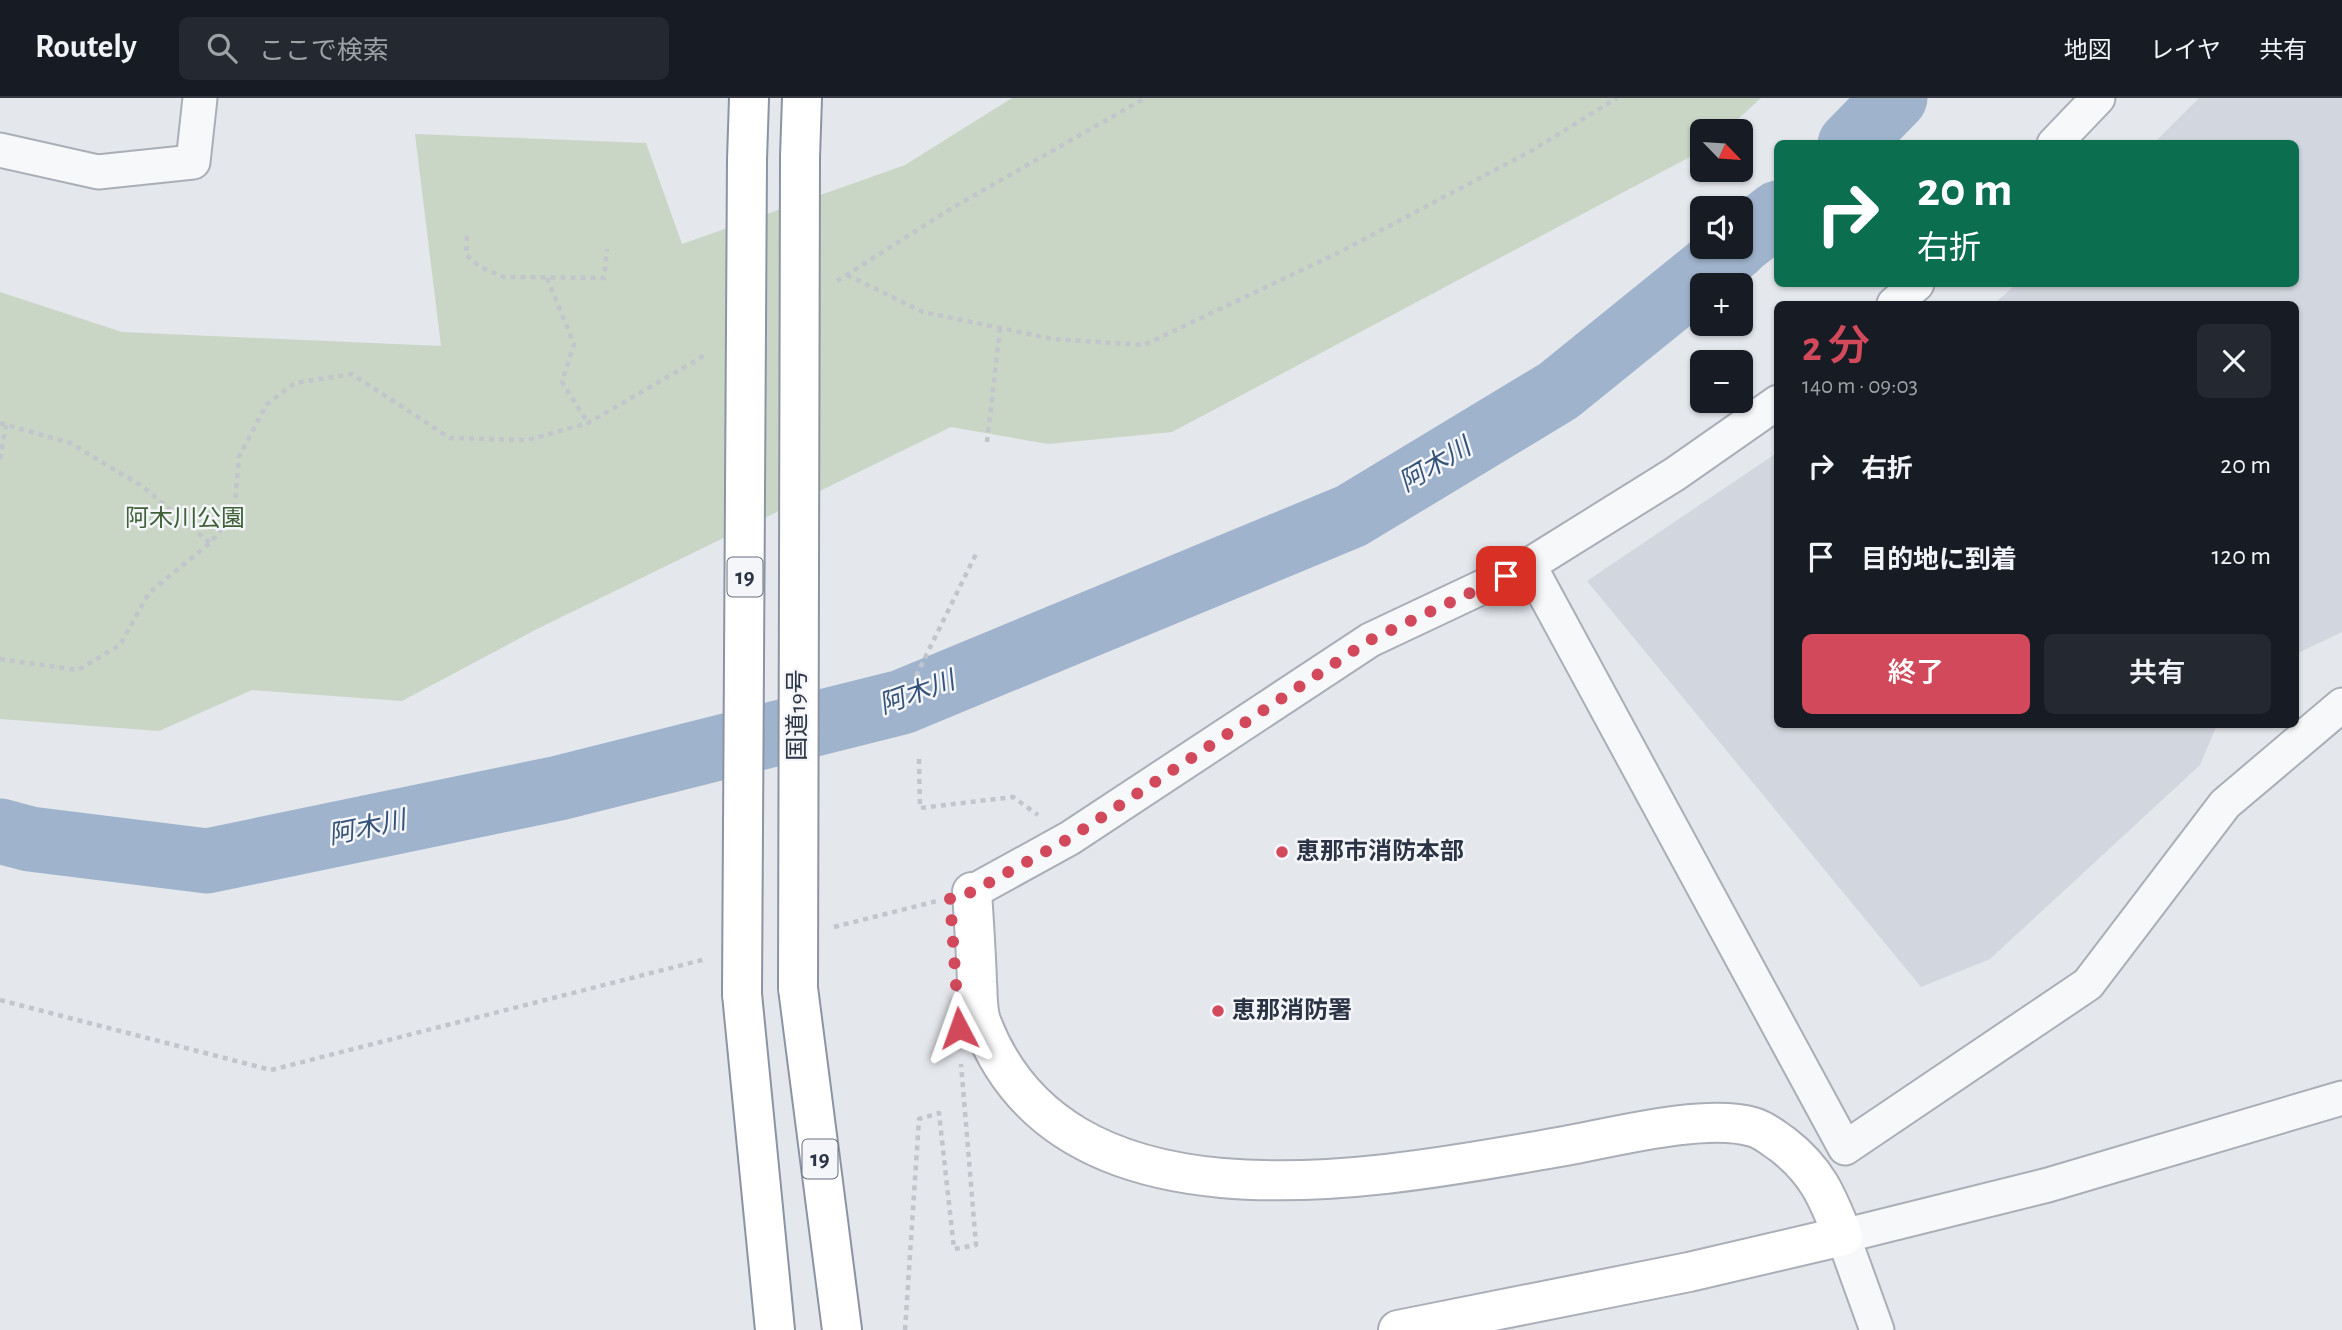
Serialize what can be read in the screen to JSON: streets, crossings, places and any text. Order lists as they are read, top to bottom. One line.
{"streets":{"main road":["19","国道19号"]},"water":["阿木川"],"parks":["阿木川公園"],"places":["恵那市消防本部","恵那消防署"],"north":"bottom right","page":{"header":"Routely","search":"ここで検索","nav":["地図","レイヤ","共有"],"map_buttons":["+","−"],"turn":["20 m","右折"],"heading":["2 分","140 m · 09:03"],"list":[{"name":"右折","value":"20 m"},{"name":"目的地に到着","value":"120 m"}],"buttons":["終了","共有"]}}
